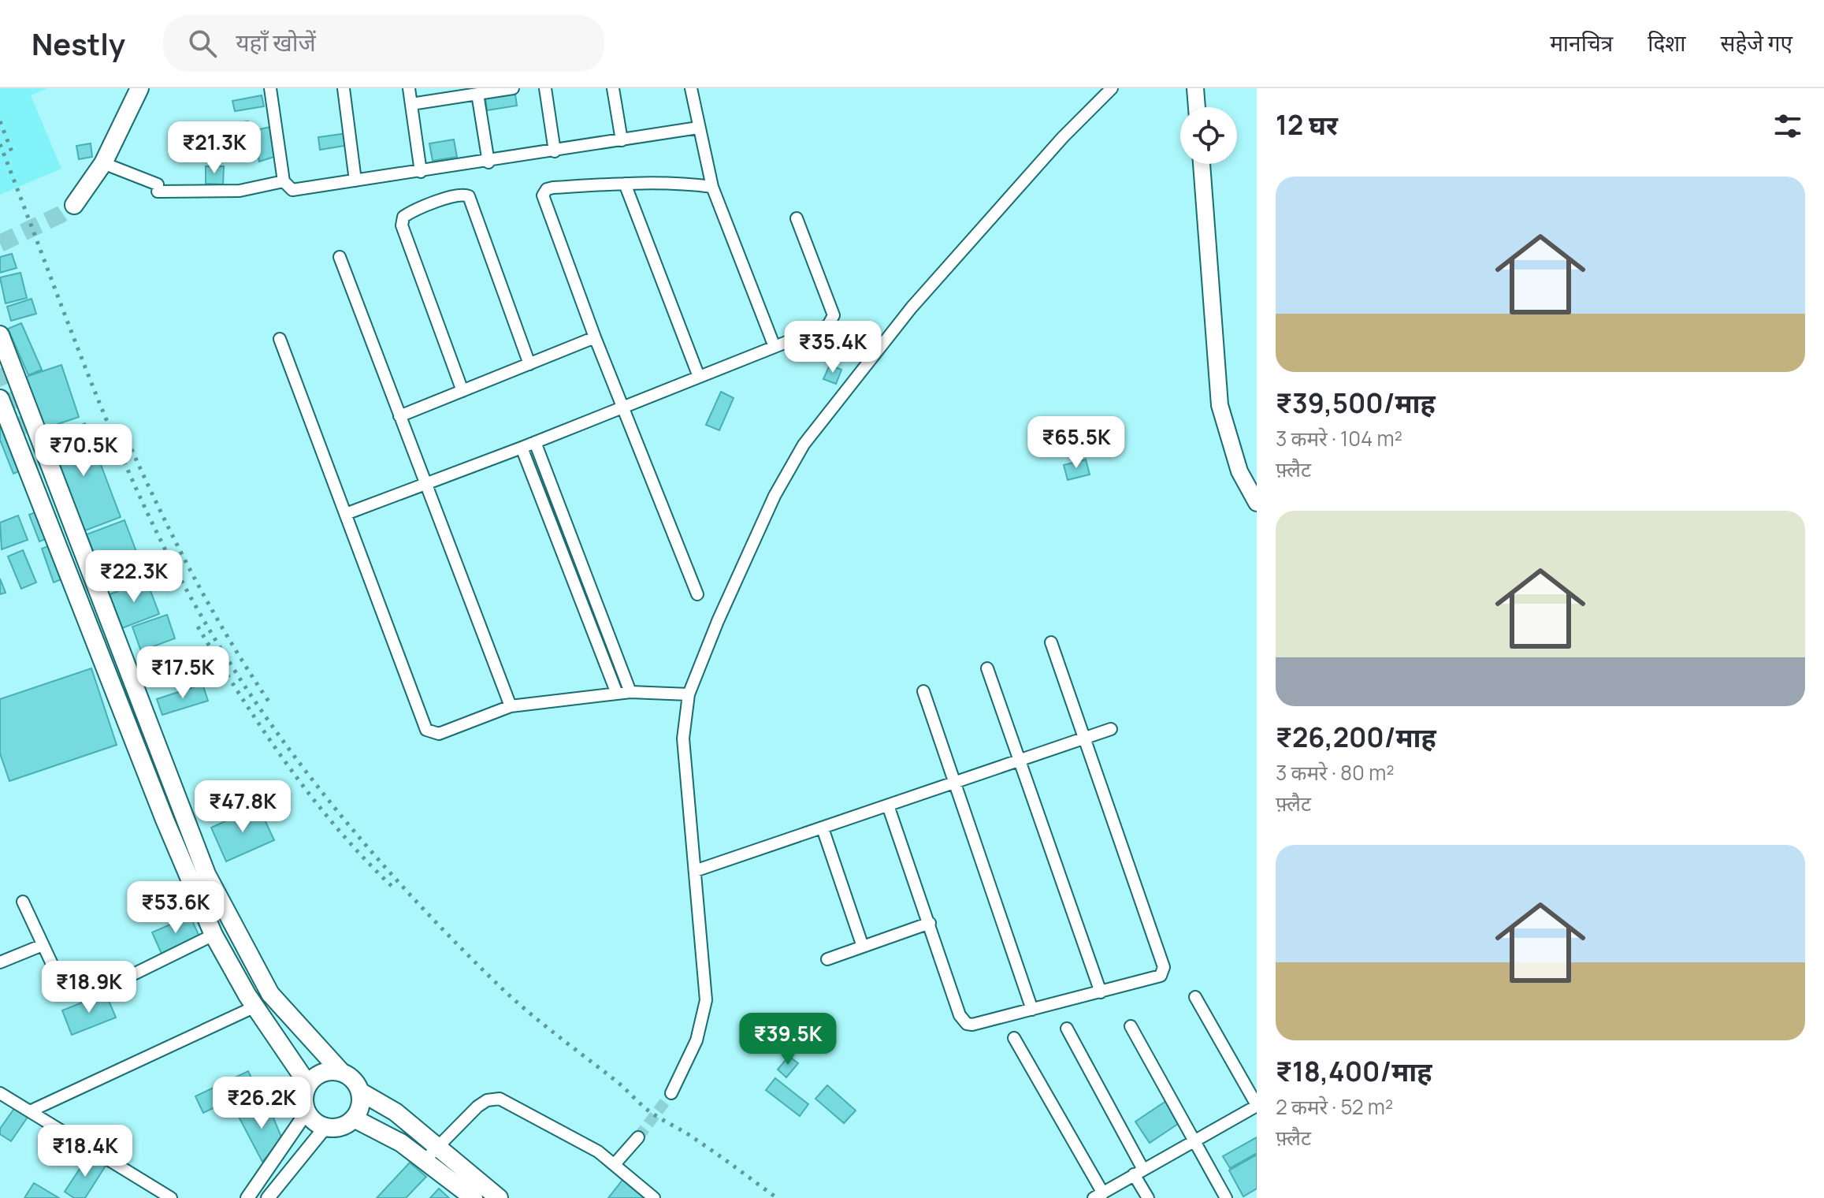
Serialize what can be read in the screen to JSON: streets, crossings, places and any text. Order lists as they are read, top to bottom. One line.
{"page":{"header":"Nestly","search":"यहाँ खोजें","nav":["मानचित्र","दिशा","सहेजे गए"],"heading":"12 घर","price":["₹21.3K","₹35.4K","₹65.5K","₹70.5K","₹22.3K","₹17.5K","₹47.8K","₹53.6K","₹18.9K","₹39.5K","₹26.2K","₹18.4K"],"list":[{"name":"₹39,500/माह","note":"3 कमरे · 104 m² · फ़्लैट"},{"name":"₹26,200/माह","note":"3 कमरे · 80 m² · फ़्लैट"},{"name":"₹18,400/माह","note":"2 कमरे · 52 m² · फ़्लैट"}]}}
